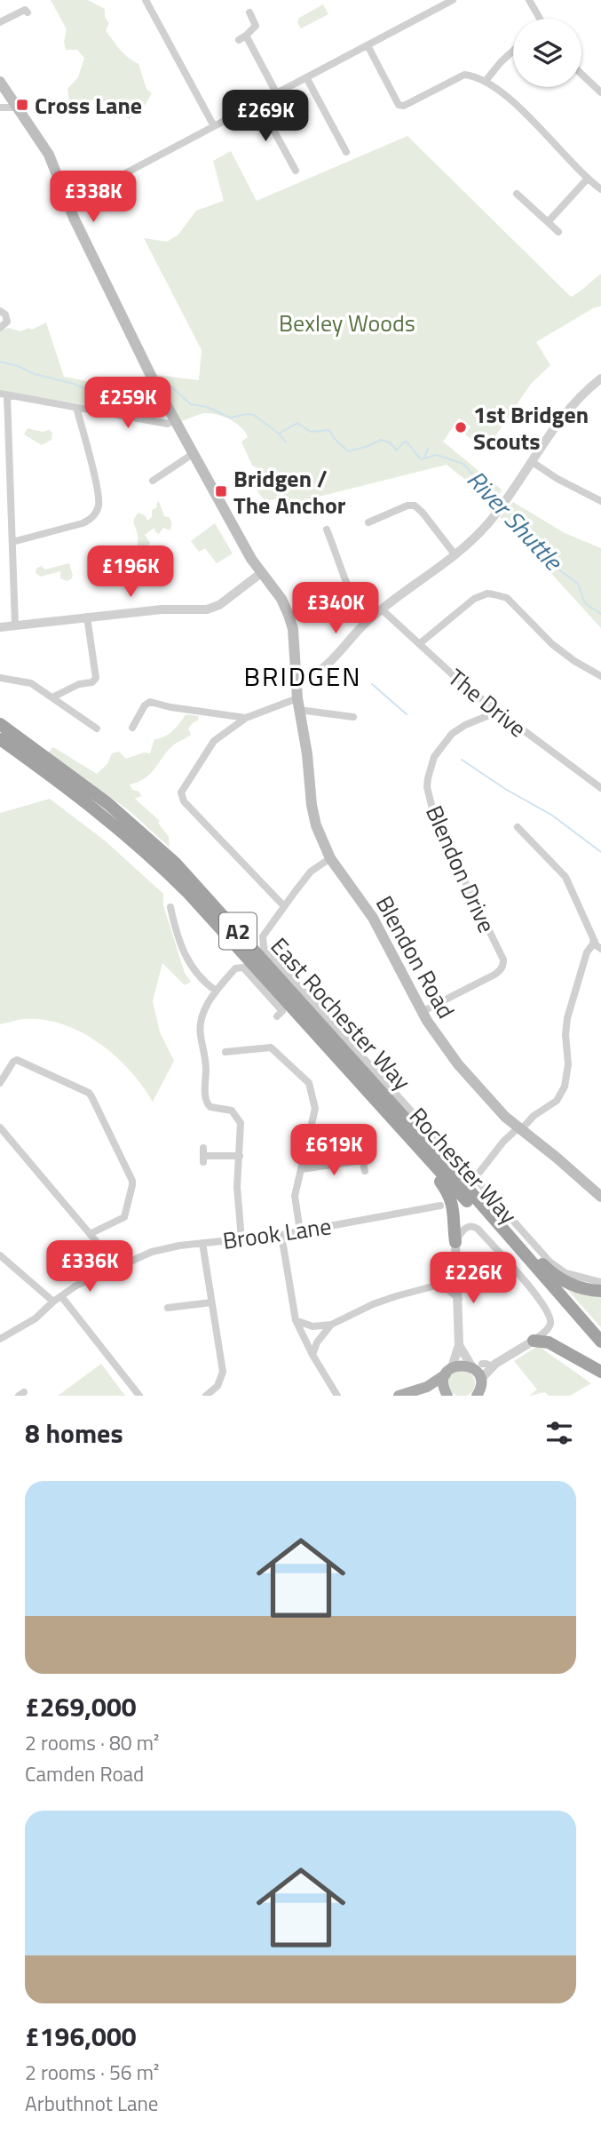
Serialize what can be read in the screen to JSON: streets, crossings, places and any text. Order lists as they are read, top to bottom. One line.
{"streets":{"highway":["A2","East Rochester Way","Rochester Way"],"main road":["Blendon Road"],"street":["The Drive","Blendon Drive","Brook Lane"]},"crossings":[["The Drive","Blendon Drive"],["Blendon Drive","Blendon Road"],["East Rochester Way","Rochester Way"]],"districts":["BRIDGEN"],"water":["River Shuttle"],"parks":["Bexley Woods"],"places":{"transit":["Cross Lane","Bridgen / The Anchor"],"other":["1st Bridgen Scouts"]},"page":{"price":["£269K","£338K","£259K","£196K","£340K","£619K","£336K","£226K"],"heading":"8 homes","list":[{"name":"£269,000","note":"2 rooms · 80 m² · Camden Road"},{"name":"£196,000","note":"2 rooms · 56 m² · Arbuthnot Lane"}]}}
